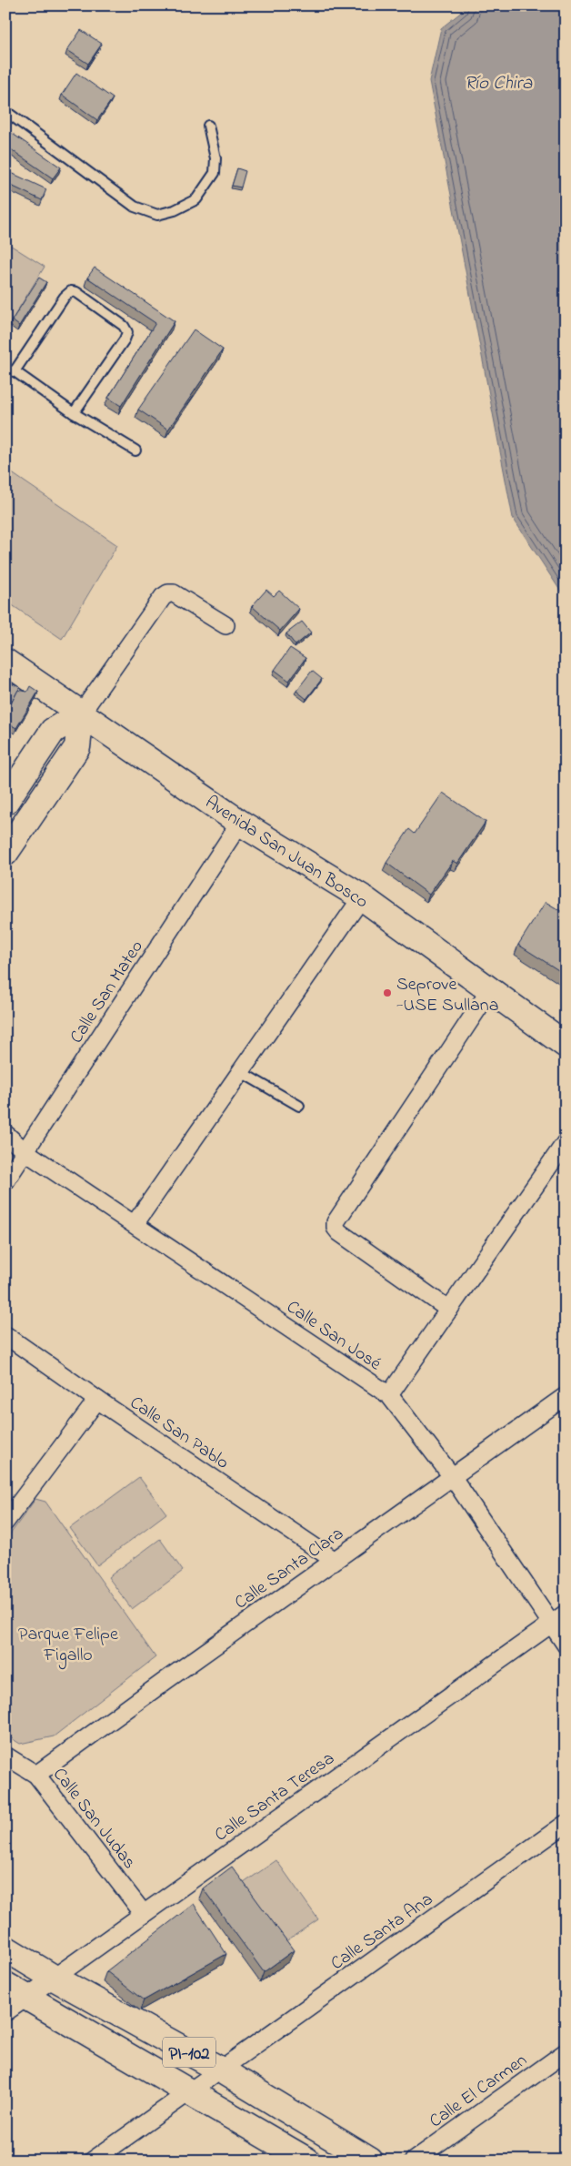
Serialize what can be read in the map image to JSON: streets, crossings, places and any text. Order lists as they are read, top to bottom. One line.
{"streets":{"street":["Avenida San Juan Bosco","Calle San Mateo","Calle San José","Calle San Pablo","Calle Santa Clara","Calle Santa Teresa","Calle San Judas","Calle Santa Ana","PI-102","Calle El Carmen"]},"crossings":[["Avenida San Juan Bosco","Calle San Mateo"],["Calle San Mateo","Calle San José"],["Calle San José","Calle Santa Clara"],["Calle San José","Calle Santa Teresa"],["Calle San Pablo","Calle Santa Clara"],["Calle Santa Clara","Calle San Judas"],["Calle Santa Teresa","Calle San Judas"],["Calle Santa Teresa","PI-102"],["Calle Santa Ana","PI-102"]],"water":["Río Chira"],"parks":["Parque Felipe Figallo"],"places":["Seprove -USE Sullana"]}
